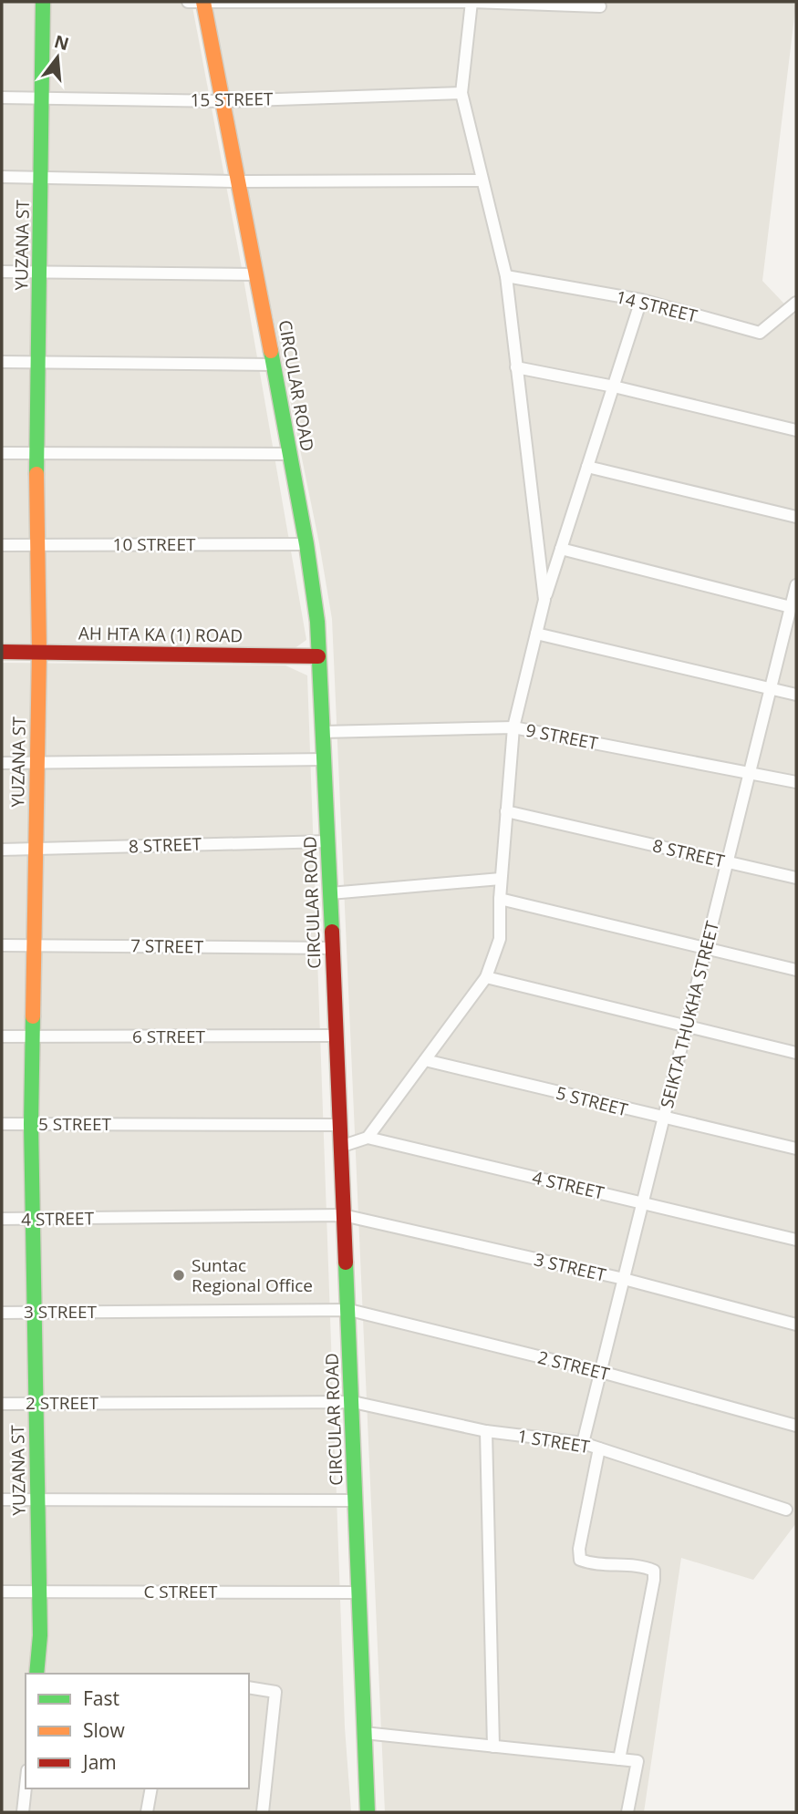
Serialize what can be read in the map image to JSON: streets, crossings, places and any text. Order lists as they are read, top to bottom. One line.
{"streets":{"street":["15 STREET","YUZANA ST","14 STREET","CIRCULAR ROAD","10 STREET","AH HTA KA (1) ROAD","9 STREET","8 STREET","7 STREET","SEIKTA THUKHA STREET","6 STREET","5 STREET","4 STREET","3 STREET","2 STREET","1 STREET","C STREET"]},"crossings":[["15 STREET","YUZANA ST"],["15 STREET","CIRCULAR ROAD"],["YUZANA ST","10 STREET"],["YUZANA ST","AH HTA KA (1) ROAD"],["YUZANA ST","8 STREET"],["YUZANA ST","7 STREET"],["YUZANA ST","6 STREET"],["YUZANA ST","5 STREET"],["YUZANA ST","4 STREET"],["YUZANA ST","3 STREET"],["YUZANA ST","2 STREET"],["YUZANA ST","C STREET"],["CIRCULAR ROAD","10 STREET"],["CIRCULAR ROAD","AH HTA KA (1) ROAD"],["CIRCULAR ROAD","9 STREET"],["CIRCULAR ROAD","8 STREET"],["CIRCULAR ROAD","7 STREET"],["CIRCULAR ROAD","6 STREET"],["CIRCULAR ROAD","5 STREET"],["CIRCULAR ROAD","4 STREET"],["CIRCULAR ROAD","3 STREET"],["CIRCULAR ROAD","2 STREET"],["CIRCULAR ROAD","1 STREET"],["CIRCULAR ROAD","C STREET"],["9 STREET","SEIKTA THUKHA STREET"],["8 STREET","SEIKTA THUKHA STREET"],["SEIKTA THUKHA STREET","5 STREET"],["SEIKTA THUKHA STREET","4 STREET"],["SEIKTA THUKHA STREET","3 STREET"],["SEIKTA THUKHA STREET","2 STREET"],["SEIKTA THUKHA STREET","1 STREET"],["4 STREET","3 STREET"],["3 STREET","2 STREET"],["2 STREET","1 STREET"]],"places":["Suntac Regional Office"],"legend":["Fast","Slow","Jam"],"north":"top"}
